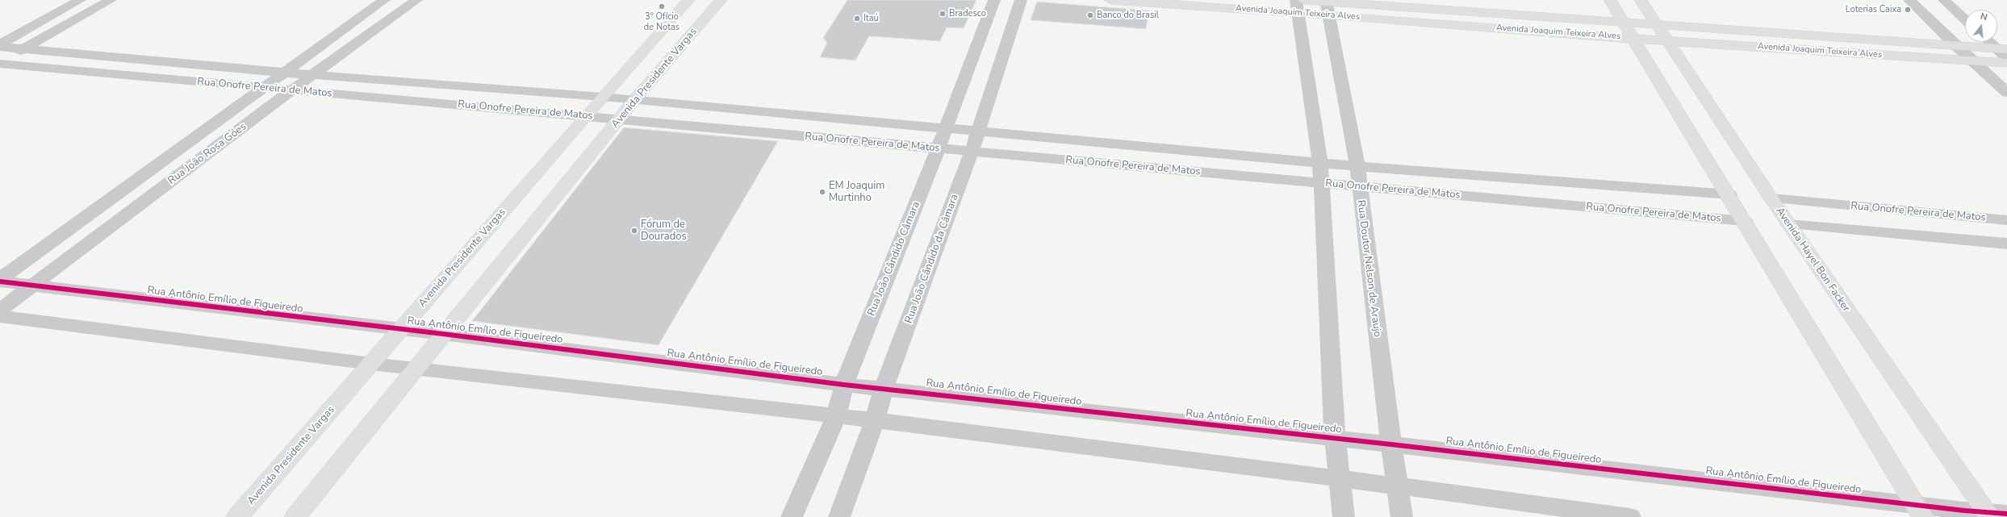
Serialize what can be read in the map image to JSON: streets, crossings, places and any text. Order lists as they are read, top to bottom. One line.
{"streets":{"main road":["Avenida Joaquim Teixeira Alves","Avenida Presidente Vargas","Avenida Hayel Bon Facker"],"street":["Rua Onofre Pereira de Matos","Rua João Rosa Góes","Rua João Cândido Câmara","Rua João Cândido da Câmara","Rua Doutor Nelson de Araujo","Rua Antônio Emílio de Figueiredo"]},"crossings":[["Avenida Joaquim Teixeira Alves","Avenida Hayel Bon Facker"],["Avenida Joaquim Teixeira Alves","Rua Doutor Nelson de Araujo"],["Avenida Presidente Vargas","Rua Onofre Pereira de Matos"],["Avenida Presidente Vargas","Rua Antônio Emílio de Figueiredo"],["Rua Onofre Pereira de Matos","Rua João Rosa Góes"],["Rua Onofre Pereira de Matos","Rua João Cândido Câmara"],["Rua Onofre Pereira de Matos","Rua João Cândido da Câmara"],["Rua Onofre Pereira de Matos","Avenida Hayel Bon Facker"],["Rua Onofre Pereira de Matos","Rua Doutor Nelson de Araujo"],["Rua João Rosa Góes","Rua Antônio Emílio de Figueiredo"],["Rua João Cândido Câmara","Rua Antônio Emílio de Figueiredo"],["Rua João Cândido da Câmara","Rua Antônio Emílio de Figueiredo"],["Avenida Hayel Bon Facker","Rua Antônio Emílio de Figueiredo"],["Rua Doutor Nelson de Araujo","Rua Antônio Emílio de Figueiredo"]],"places":["3° Ofício de Notas","Loterias Caixa","Bradesco","Banco do Brasil","Itaú","EM Joaquim Murtinho","Fórum de Dourados"],"north":"top"}
